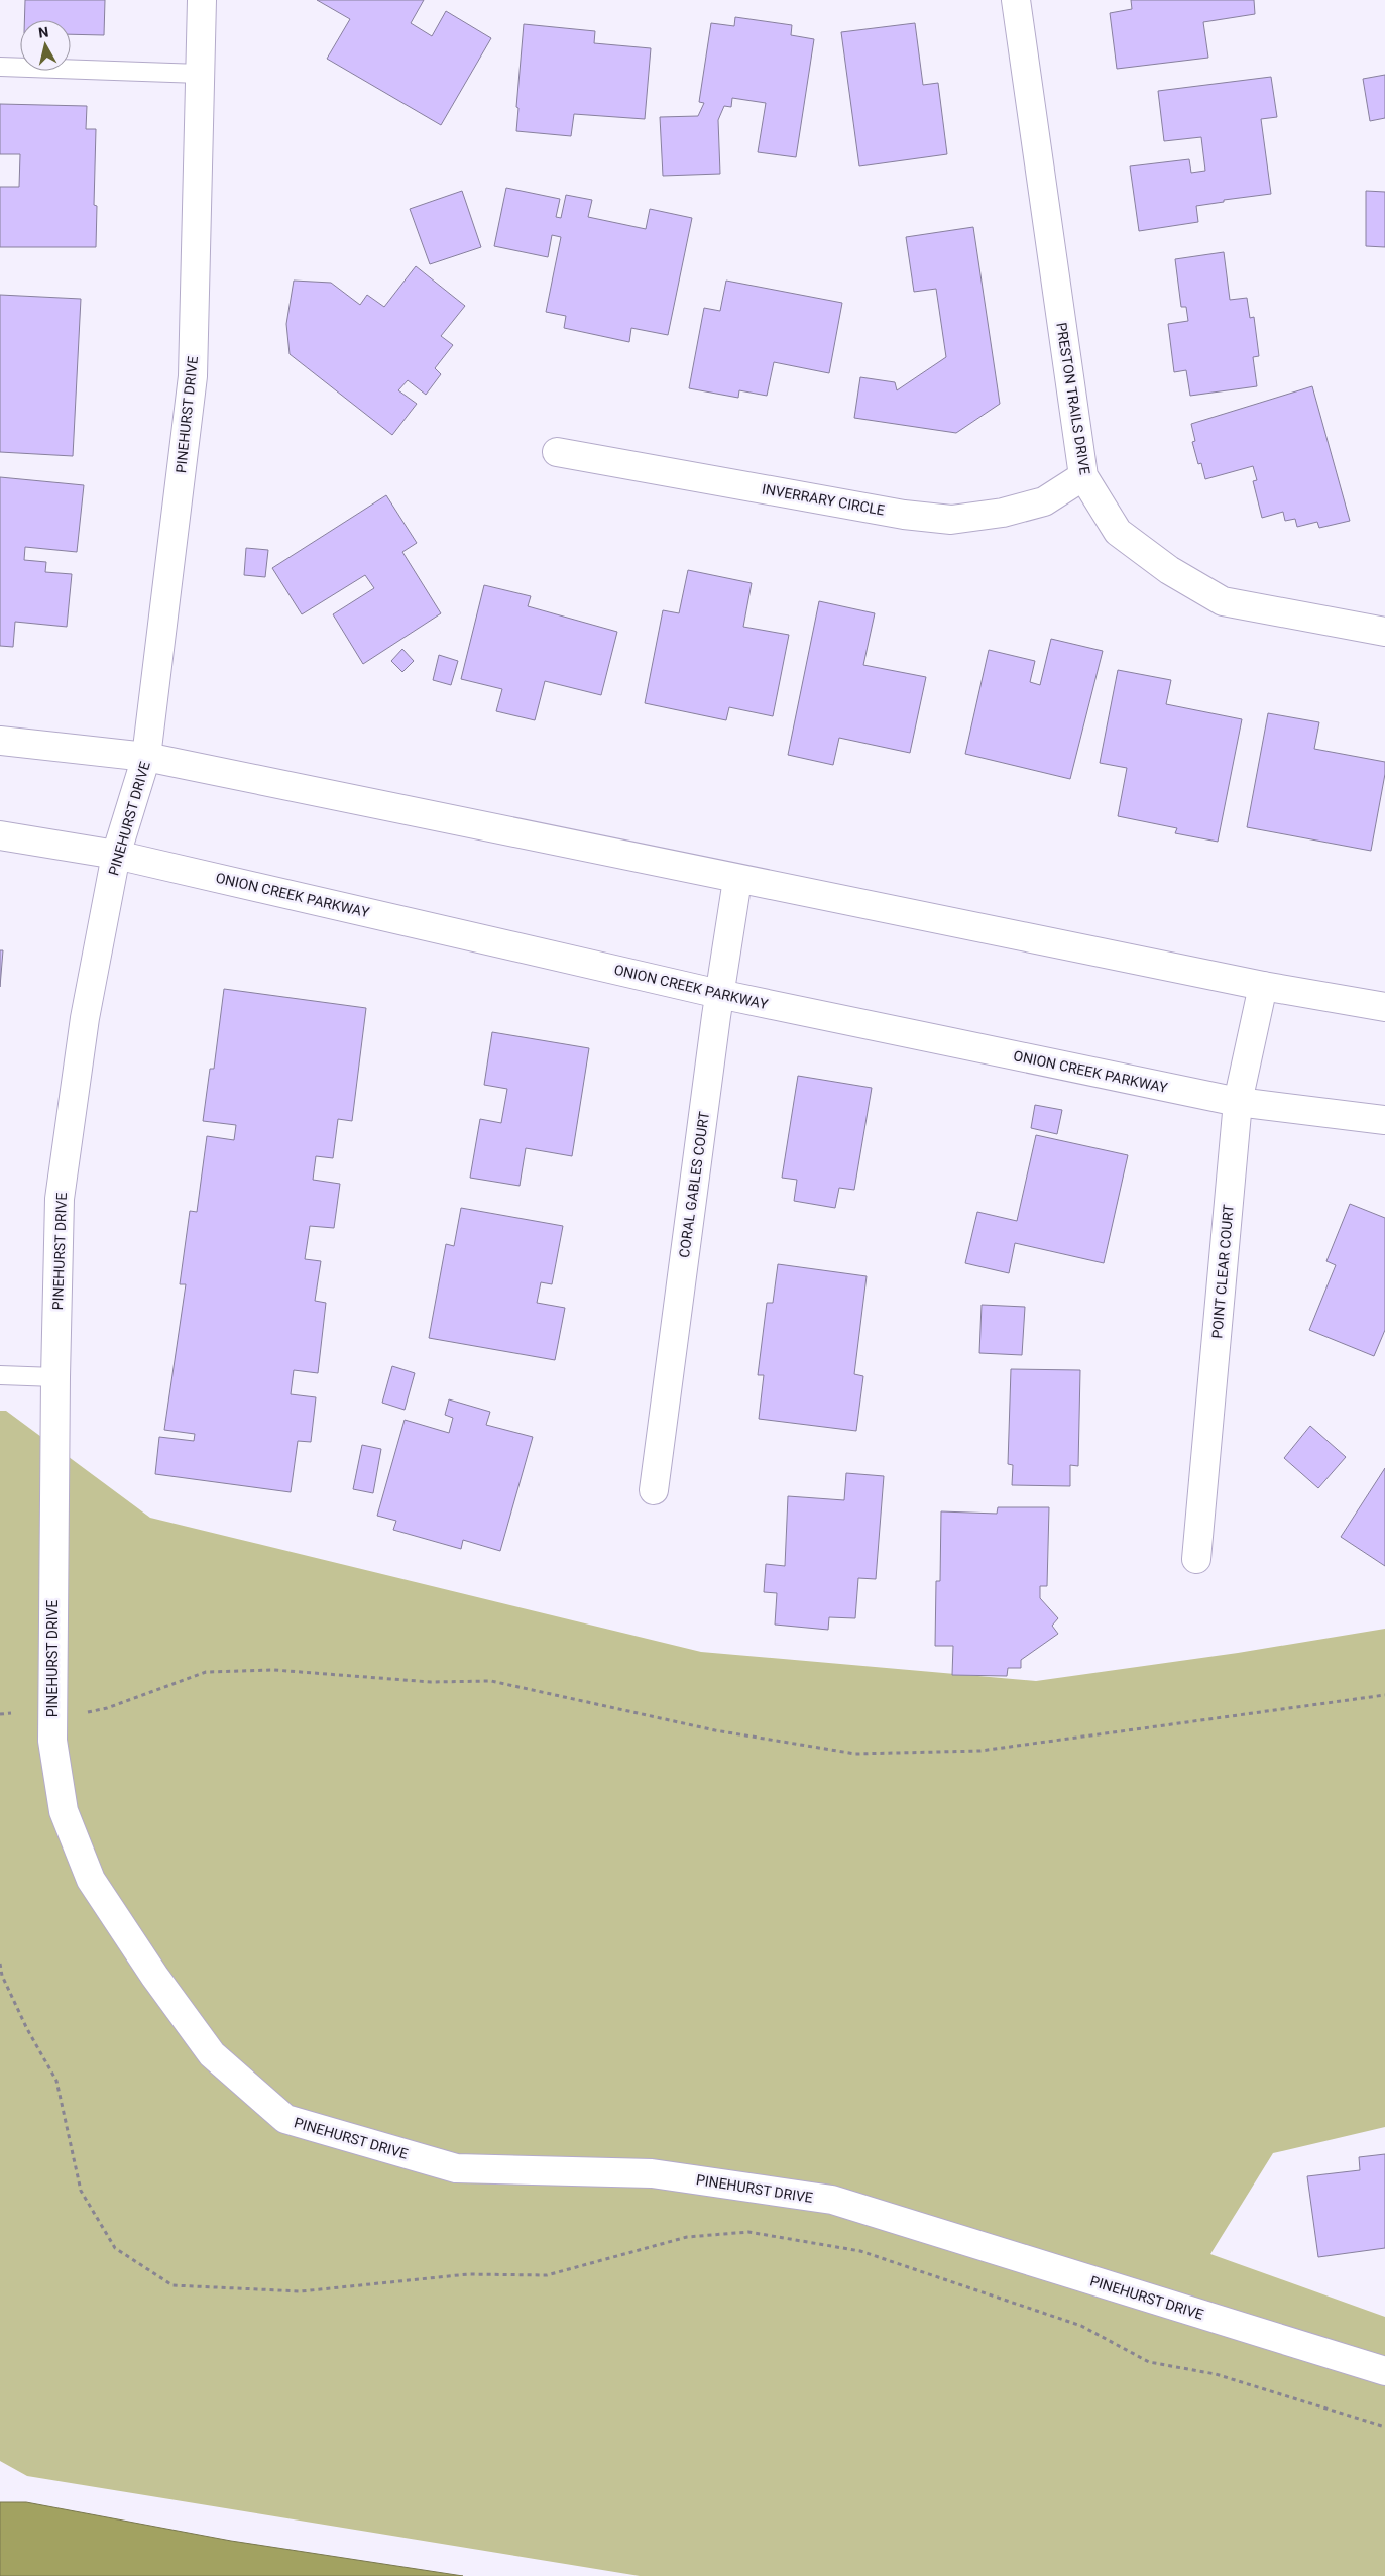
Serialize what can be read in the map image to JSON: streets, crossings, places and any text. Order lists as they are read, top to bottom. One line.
{"streets":{"street":["PRESTON TRAILS DRIVE","PINEHURST DRIVE","INVERRARY CIRCLE","ONION CREEK PARKWAY","CORAL GABLES COURT","POINT CLEAR COURT"]},"crossings":[["PRESTON TRAILS DRIVE","INVERRARY CIRCLE"],["PINEHURST DRIVE","ONION CREEK PARKWAY"],["ONION CREEK PARKWAY","CORAL GABLES COURT"],["ONION CREEK PARKWAY","POINT CLEAR COURT"]],"north":"top"}
